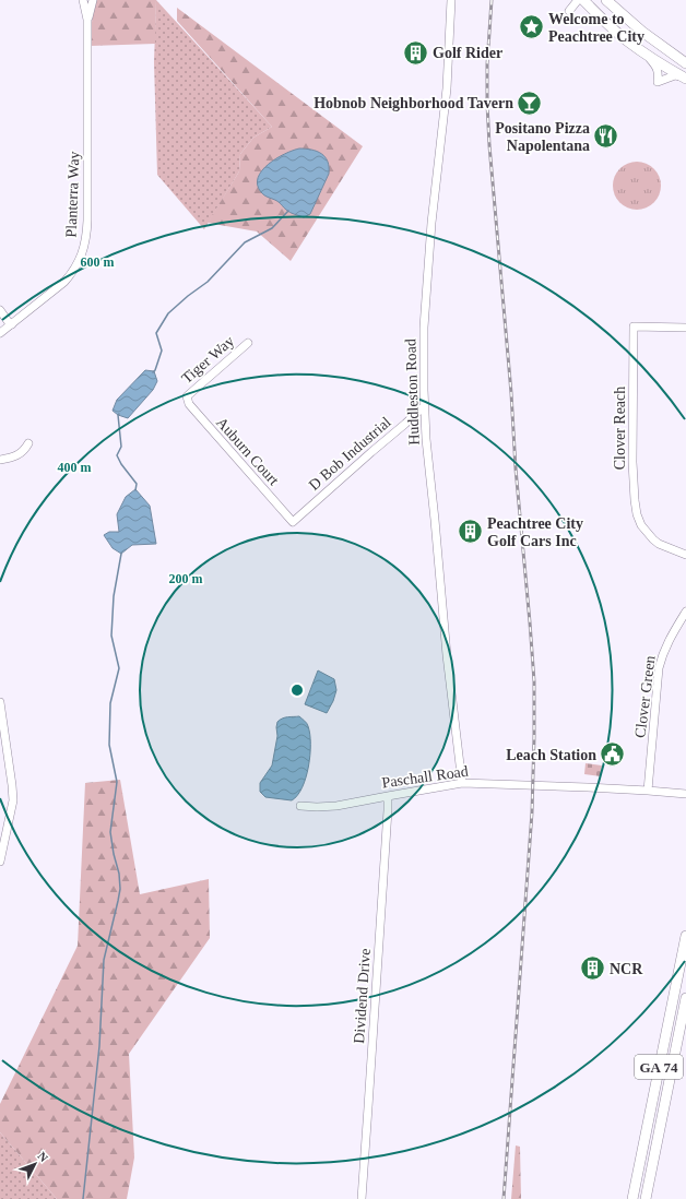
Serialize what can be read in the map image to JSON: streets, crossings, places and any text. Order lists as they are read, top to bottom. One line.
{"streets":{"main road":["GA 74"],"street":["Planterra Way","Tiger Way","Huddleston Road","Clover Reach","Auburn Court","D Bob Industrial","Clover Green","Paschall Road","Dividend Drive"]},"crossings":[["Tiger Way","Auburn Court"],["Huddleston Road","D Bob Industrial"],["Huddleston Road","Paschall Road"],["Auburn Court","D Bob Industrial"],["Clover Green","Paschall Road"],["Paschall Road","Dividend Drive"]],"places":{"place":["Welcome to Peachtree City"],"building":["Golf Rider","Peachtree City Golf Cars Inc","NCR"],"bar":["Hobnob Neighborhood Tavern"],"restaurant":["Positano Pizza Napolentana"],"public building":["Leach Station"]},"north":"top right","rings":["600 m","400 m","200 m"]}
